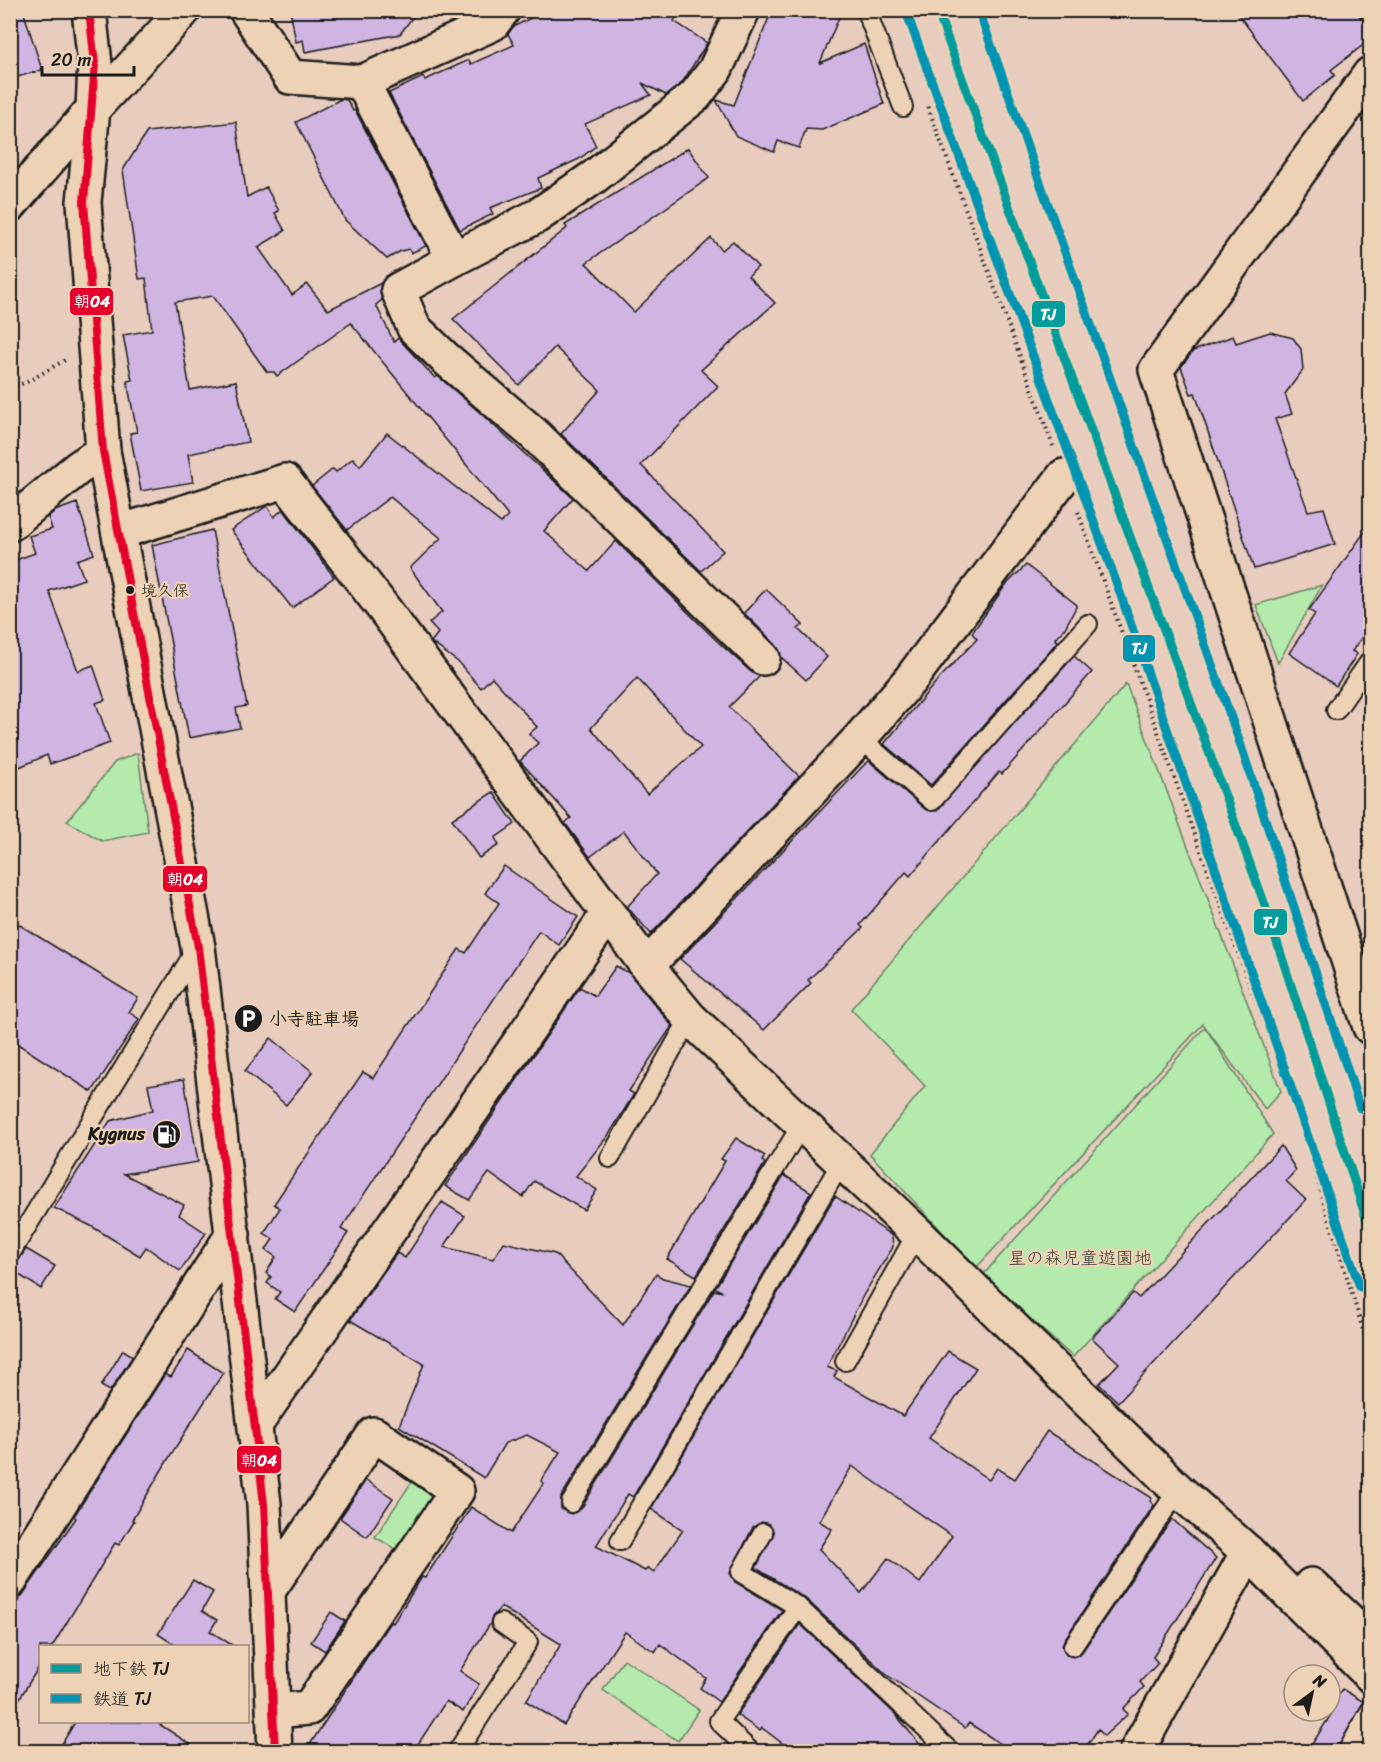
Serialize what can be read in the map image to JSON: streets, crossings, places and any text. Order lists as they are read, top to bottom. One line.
{"parks":["星の森児童遊園地"],"places":{"other":["境久保"],"parking":["小寺駐車場"],"fuel station":["Kygnus"]},"lines":["metro line TJ","transit line 朝04","rail line TJ"],"legend":["地下鉄 TJ","鉄道 TJ"],"scale_bar":"20 m","north":"top right"}
